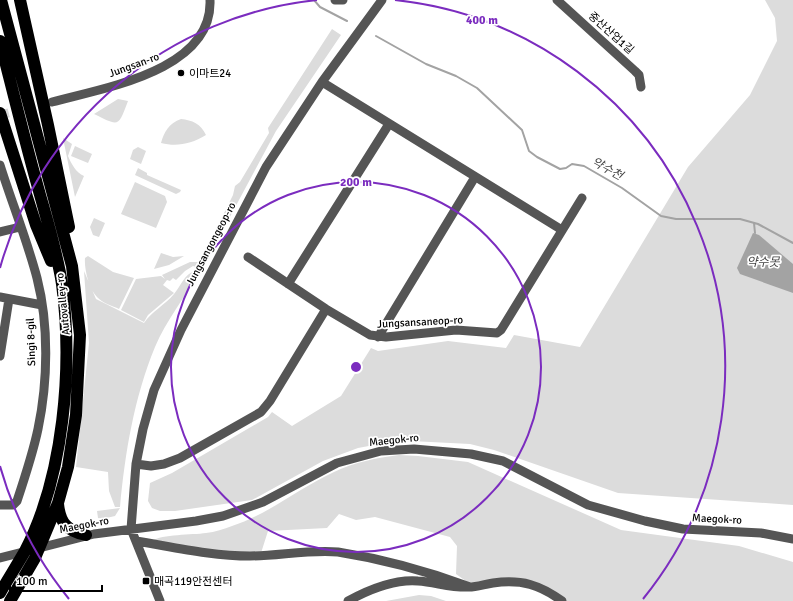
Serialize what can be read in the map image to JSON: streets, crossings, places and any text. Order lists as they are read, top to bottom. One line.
{"streets":{"highway":["Autovalley-ro"],"street":["중산산업1길","Jungsan-ro","Jungsangongeop-ro","Jungsansaneop-ro","Singi 8-gil","Maegok-ro"]},"crossings":[["Jungsangongeop-ro","Maegok-ro"],["Autovalley-ro","Maegok-ro"]],"water":["약수천","약수못"],"places":{"other":["이마트24"],"transit":["매곡119안전센터"]},"scale_bar":"100 m","rings":["400 m","200 m"]}
